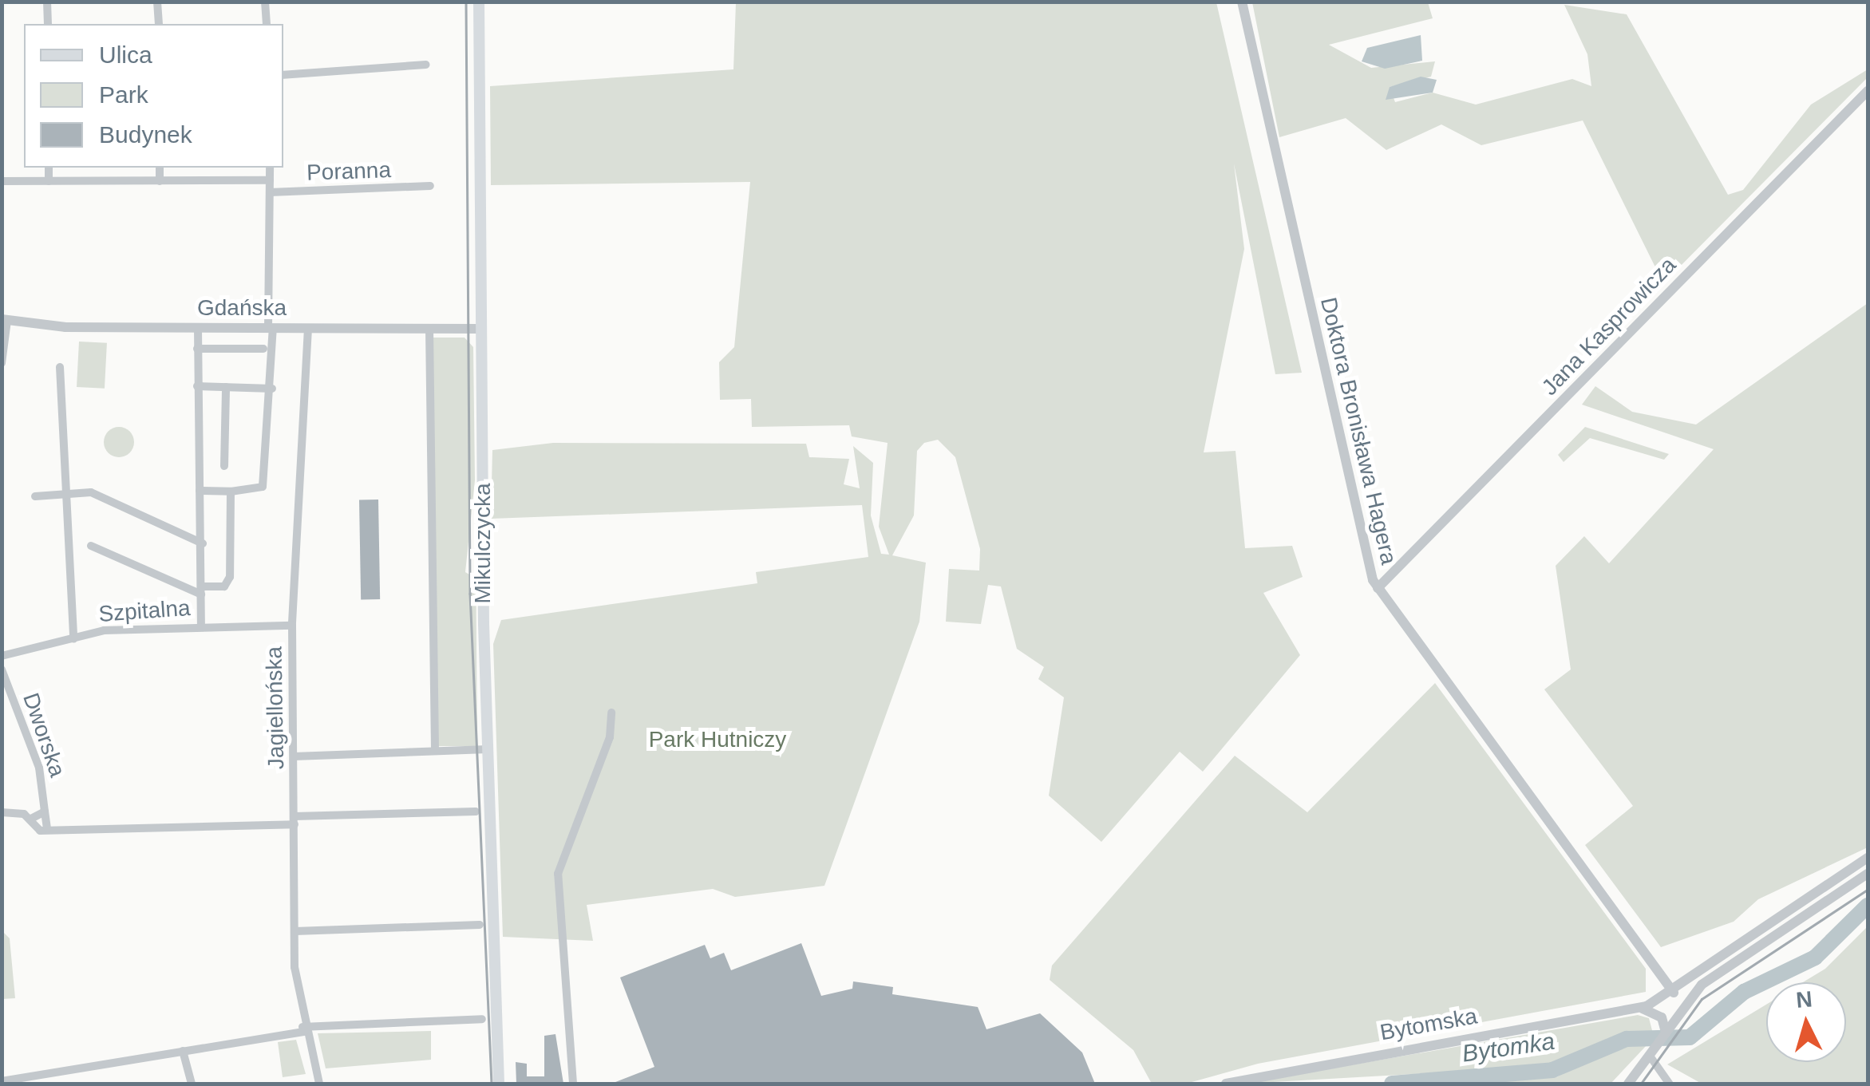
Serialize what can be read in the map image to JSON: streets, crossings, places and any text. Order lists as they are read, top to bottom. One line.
{"streets":{"main road":["Mikulczycka"],"street":["Poranna","Gdańska","Jana Kasprowicza","Doktora Bronisława Hagera","Szpitalna","Jagiellońska","Dworska","Bytomska"]},"crossings":[["Gdańska","Mikulczycka"],["Gdańska","Jagiellońska"],["Jana Kasprowicza","Doktora Bronisława Hagera"],["Doktora Bronisława Hagera","Bytomska"],["Szpitalna","Jagiellońska"]],"water":["Bytomka"],"parks":["Park Hutniczy"],"legend":["Ulica","Park","Budynek"],"north":"top"}
